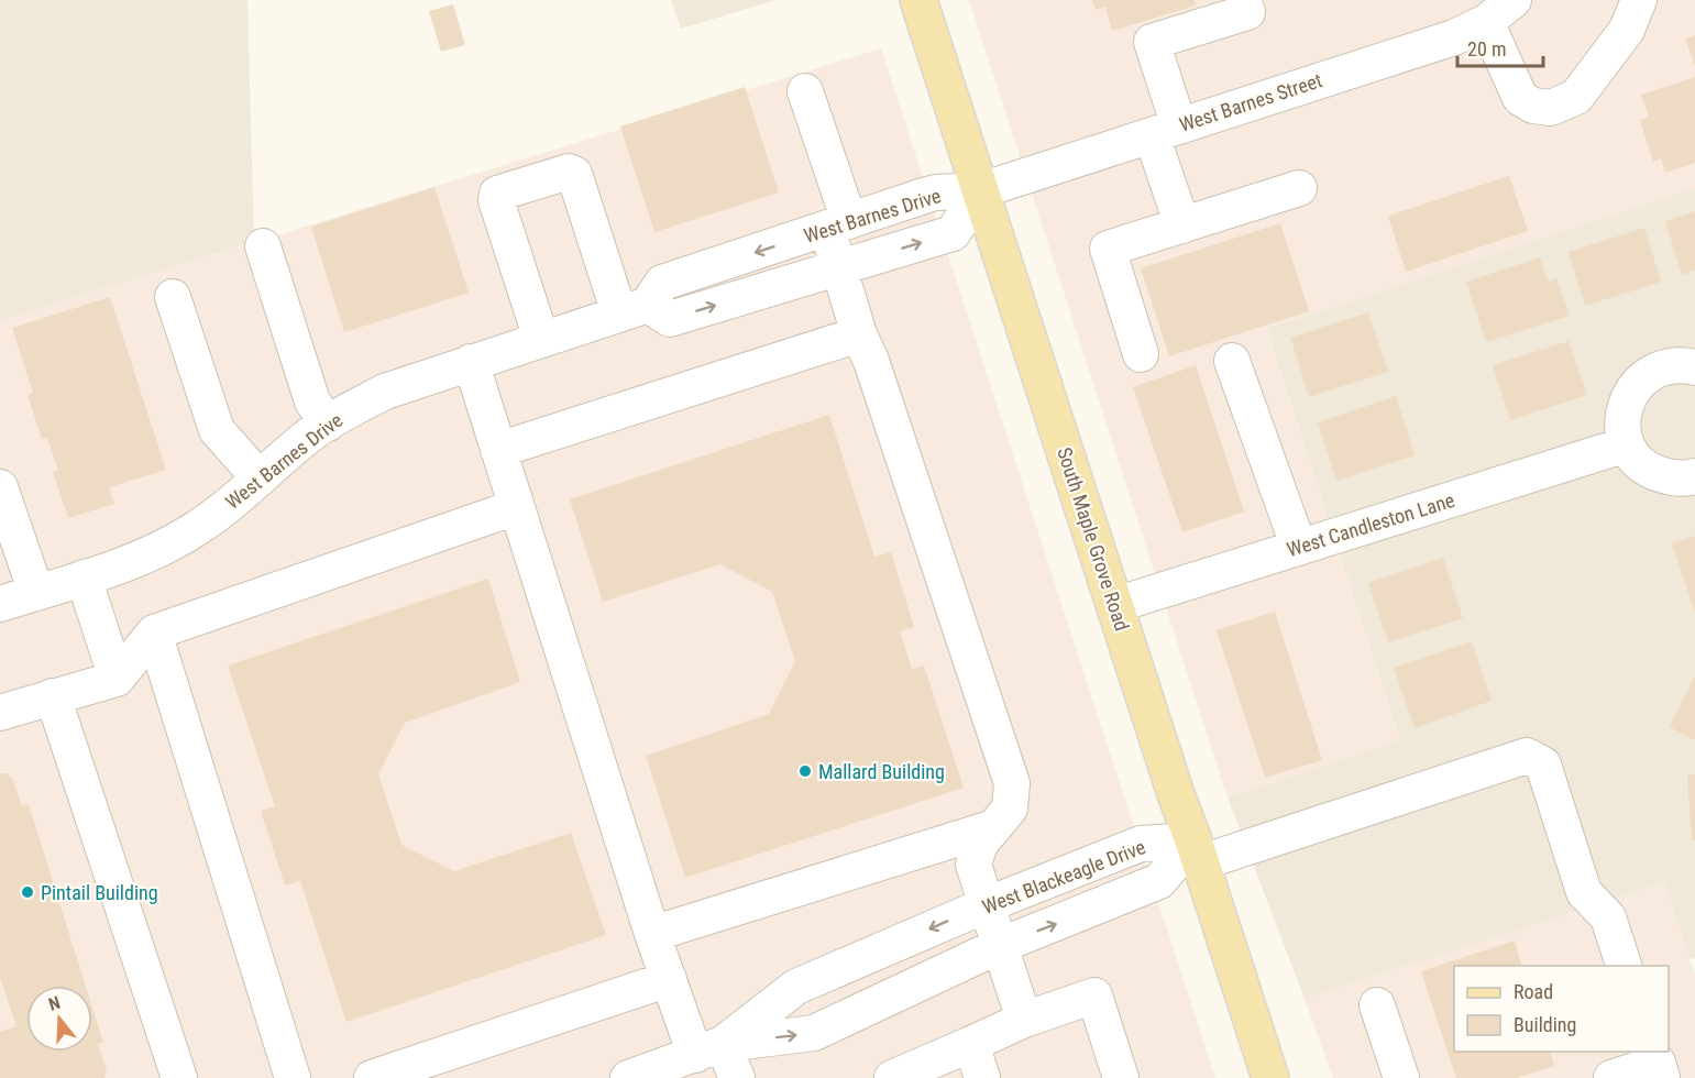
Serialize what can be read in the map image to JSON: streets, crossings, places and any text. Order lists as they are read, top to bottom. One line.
{"streets":{"main road":["South Maple Grove Road"],"street":["West Barnes Street","West Barnes Drive","West Candleston Lane","West Blackeagle Drive"]},"crossings":[["West Barnes Street","West Barnes Drive"],["West Barnes Street","South Maple Grove Road"],["West Barnes Drive","South Maple Grove Road"],["West Candleston Lane","South Maple Grove Road"],["South Maple Grove Road","West Blackeagle Drive"]],"places":["Mallard Building","Pintail Building"],"legend":["Road","Building"],"scale_bar":"20 m","north":"top"}
